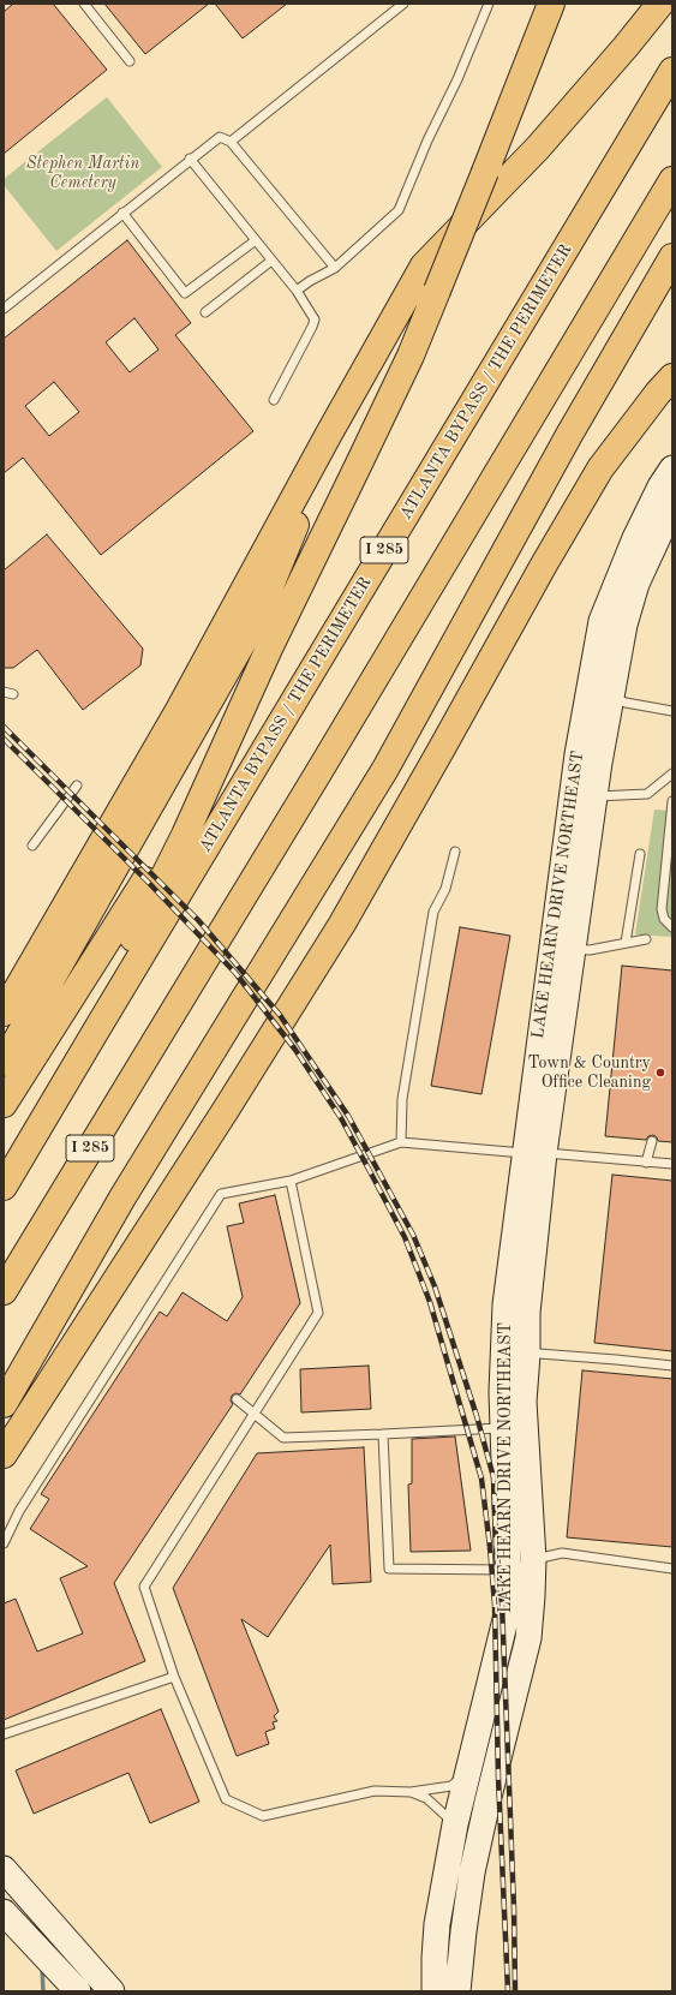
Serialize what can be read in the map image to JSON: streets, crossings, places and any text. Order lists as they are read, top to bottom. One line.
{"streets":{"highway":["ATLANTA BYPASS / THE PERIMETER","I 285"],"street":["LAKE HEARN DRIVE NORTHEAST"]},"parks":["Stephen Martin Cemetery"],"places":["Town & Country Office Cleaning"]}
